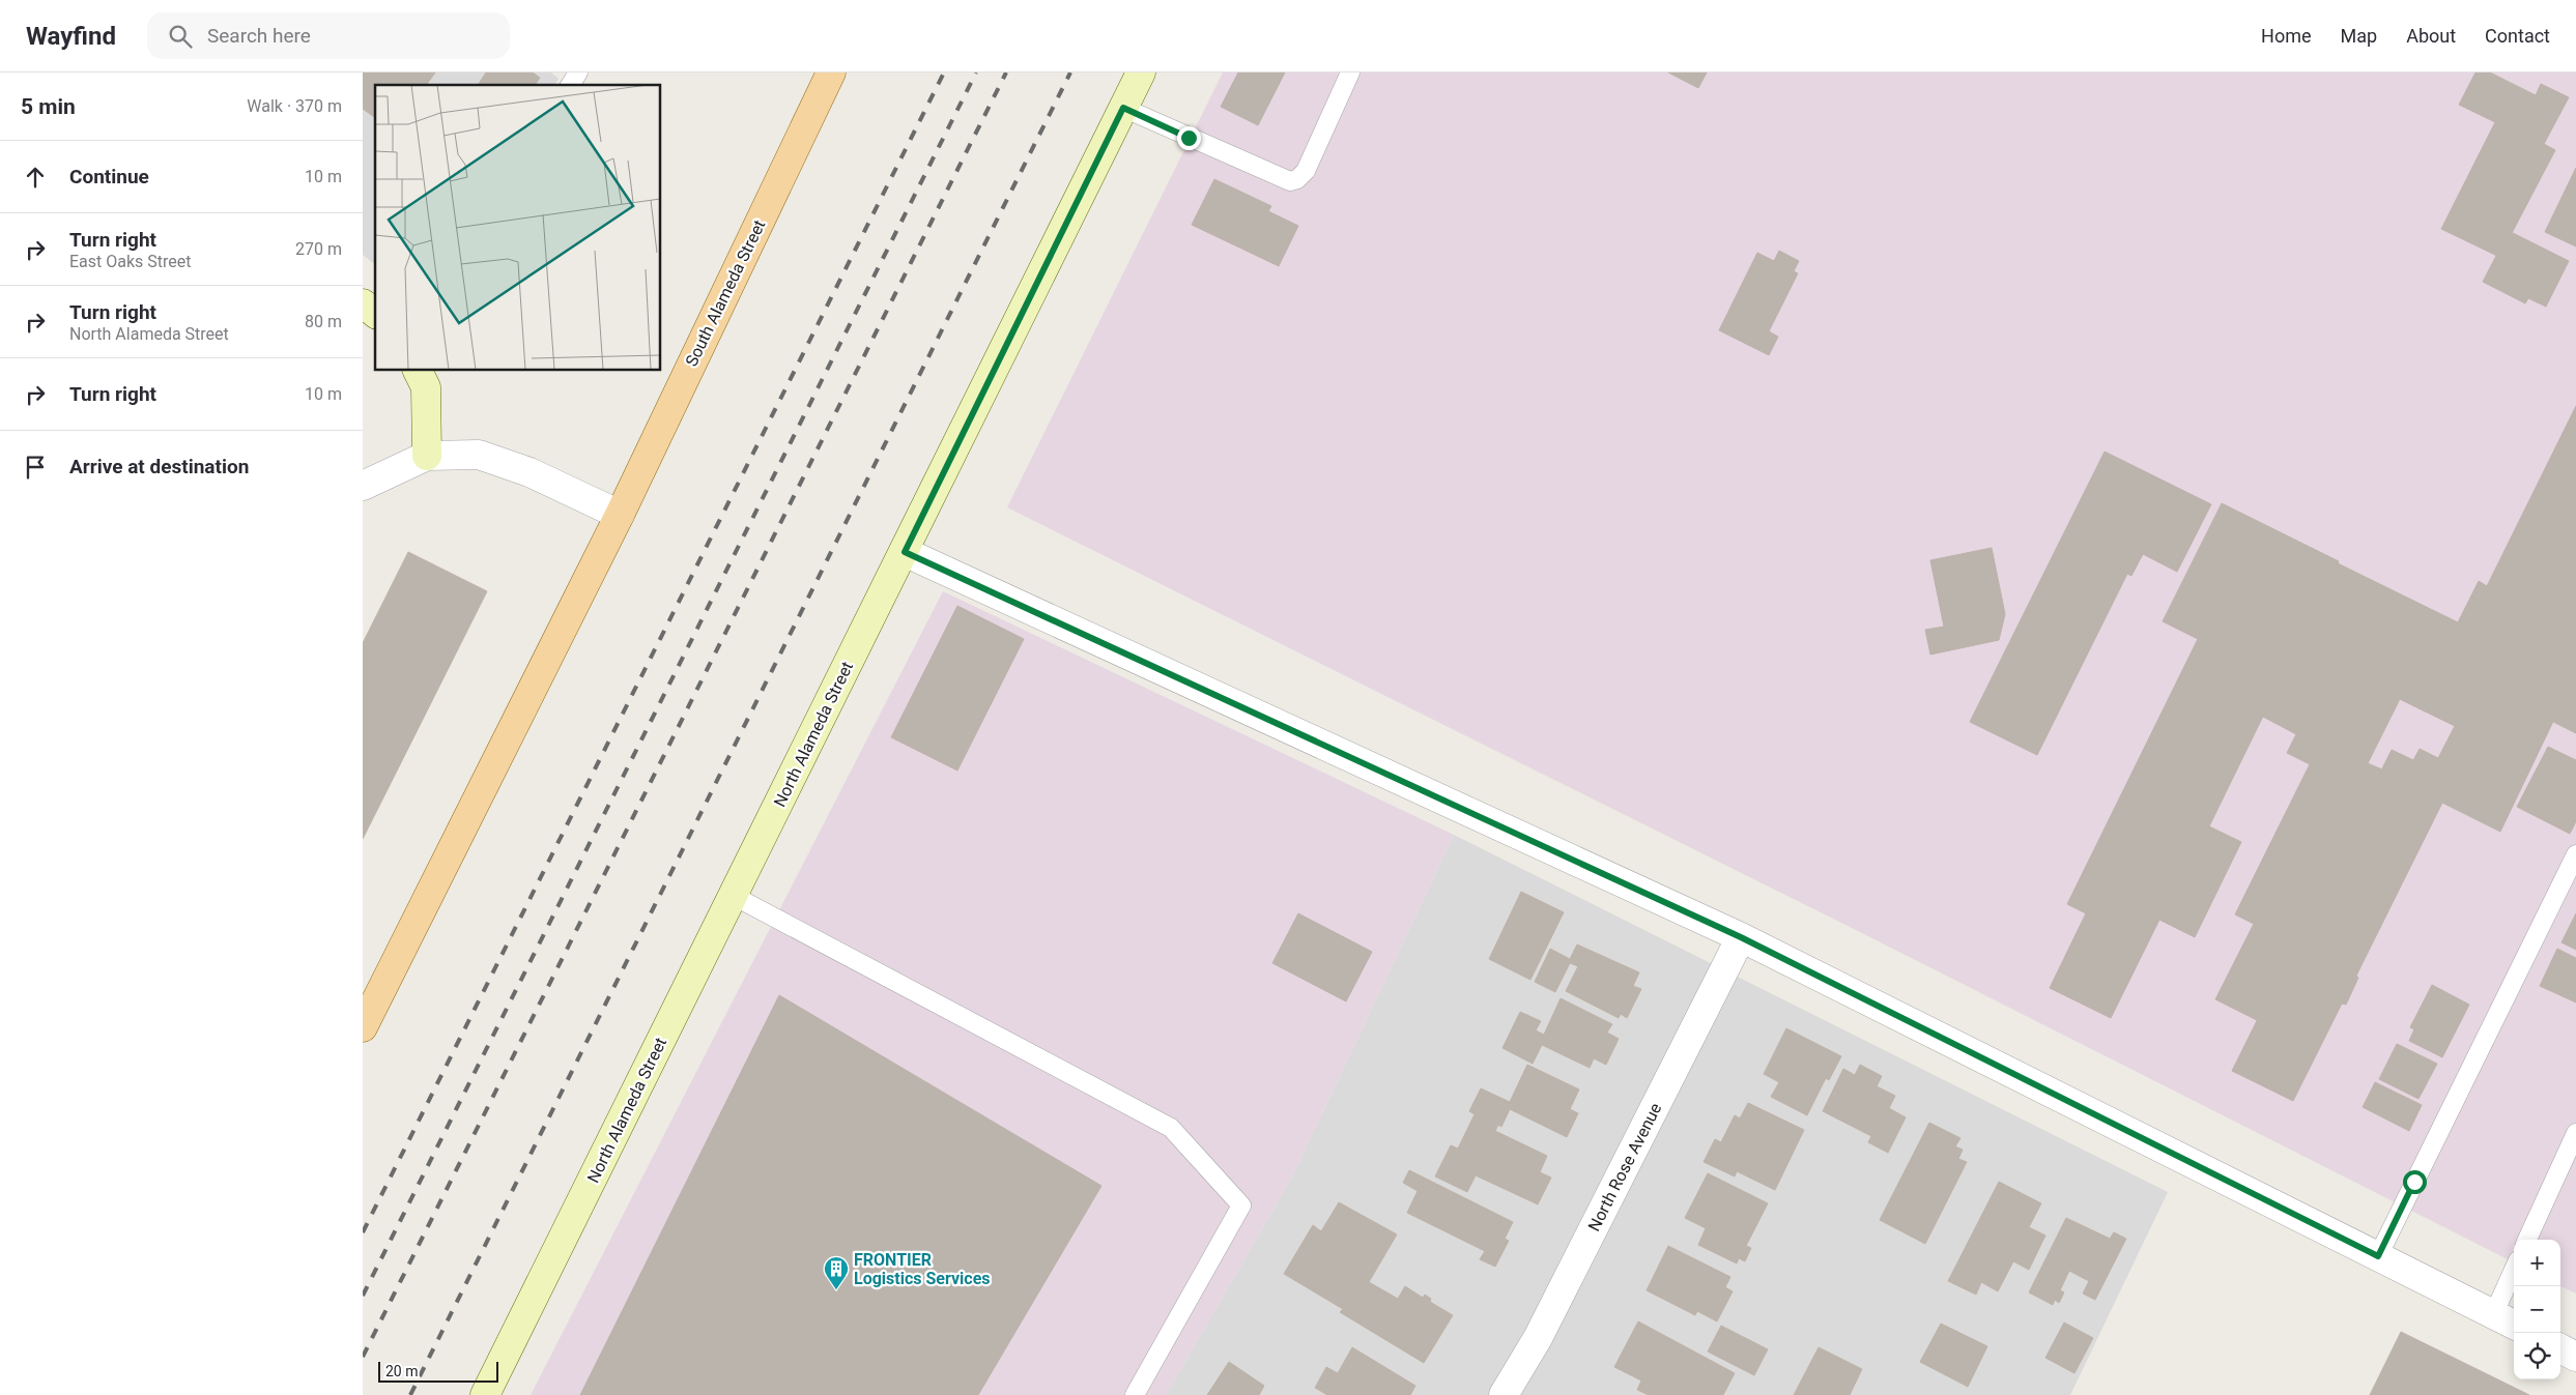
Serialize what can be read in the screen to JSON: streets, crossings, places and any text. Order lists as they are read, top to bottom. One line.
{"streets":{"main road":["South Alameda Street"],"street":["North Alameda Street","North Rose Avenue"]},"places":{"building":["FRONTIER Logistics Services"]},"scale_bar":"20 m","page":{"header":"Wayfind","search":"Search here","nav":["Home","Map","About","Contact"],"heading":["5 min","Walk · 370 m"],"list":[["Continue","10 m"],["Turn right","East Oaks Street","270 m"],["Turn right","North Alameda Street","80 m"],["Turn right","10 m"],"Arrive at destination"],"map_buttons":["+","−"],"scale":"20 m"}}
